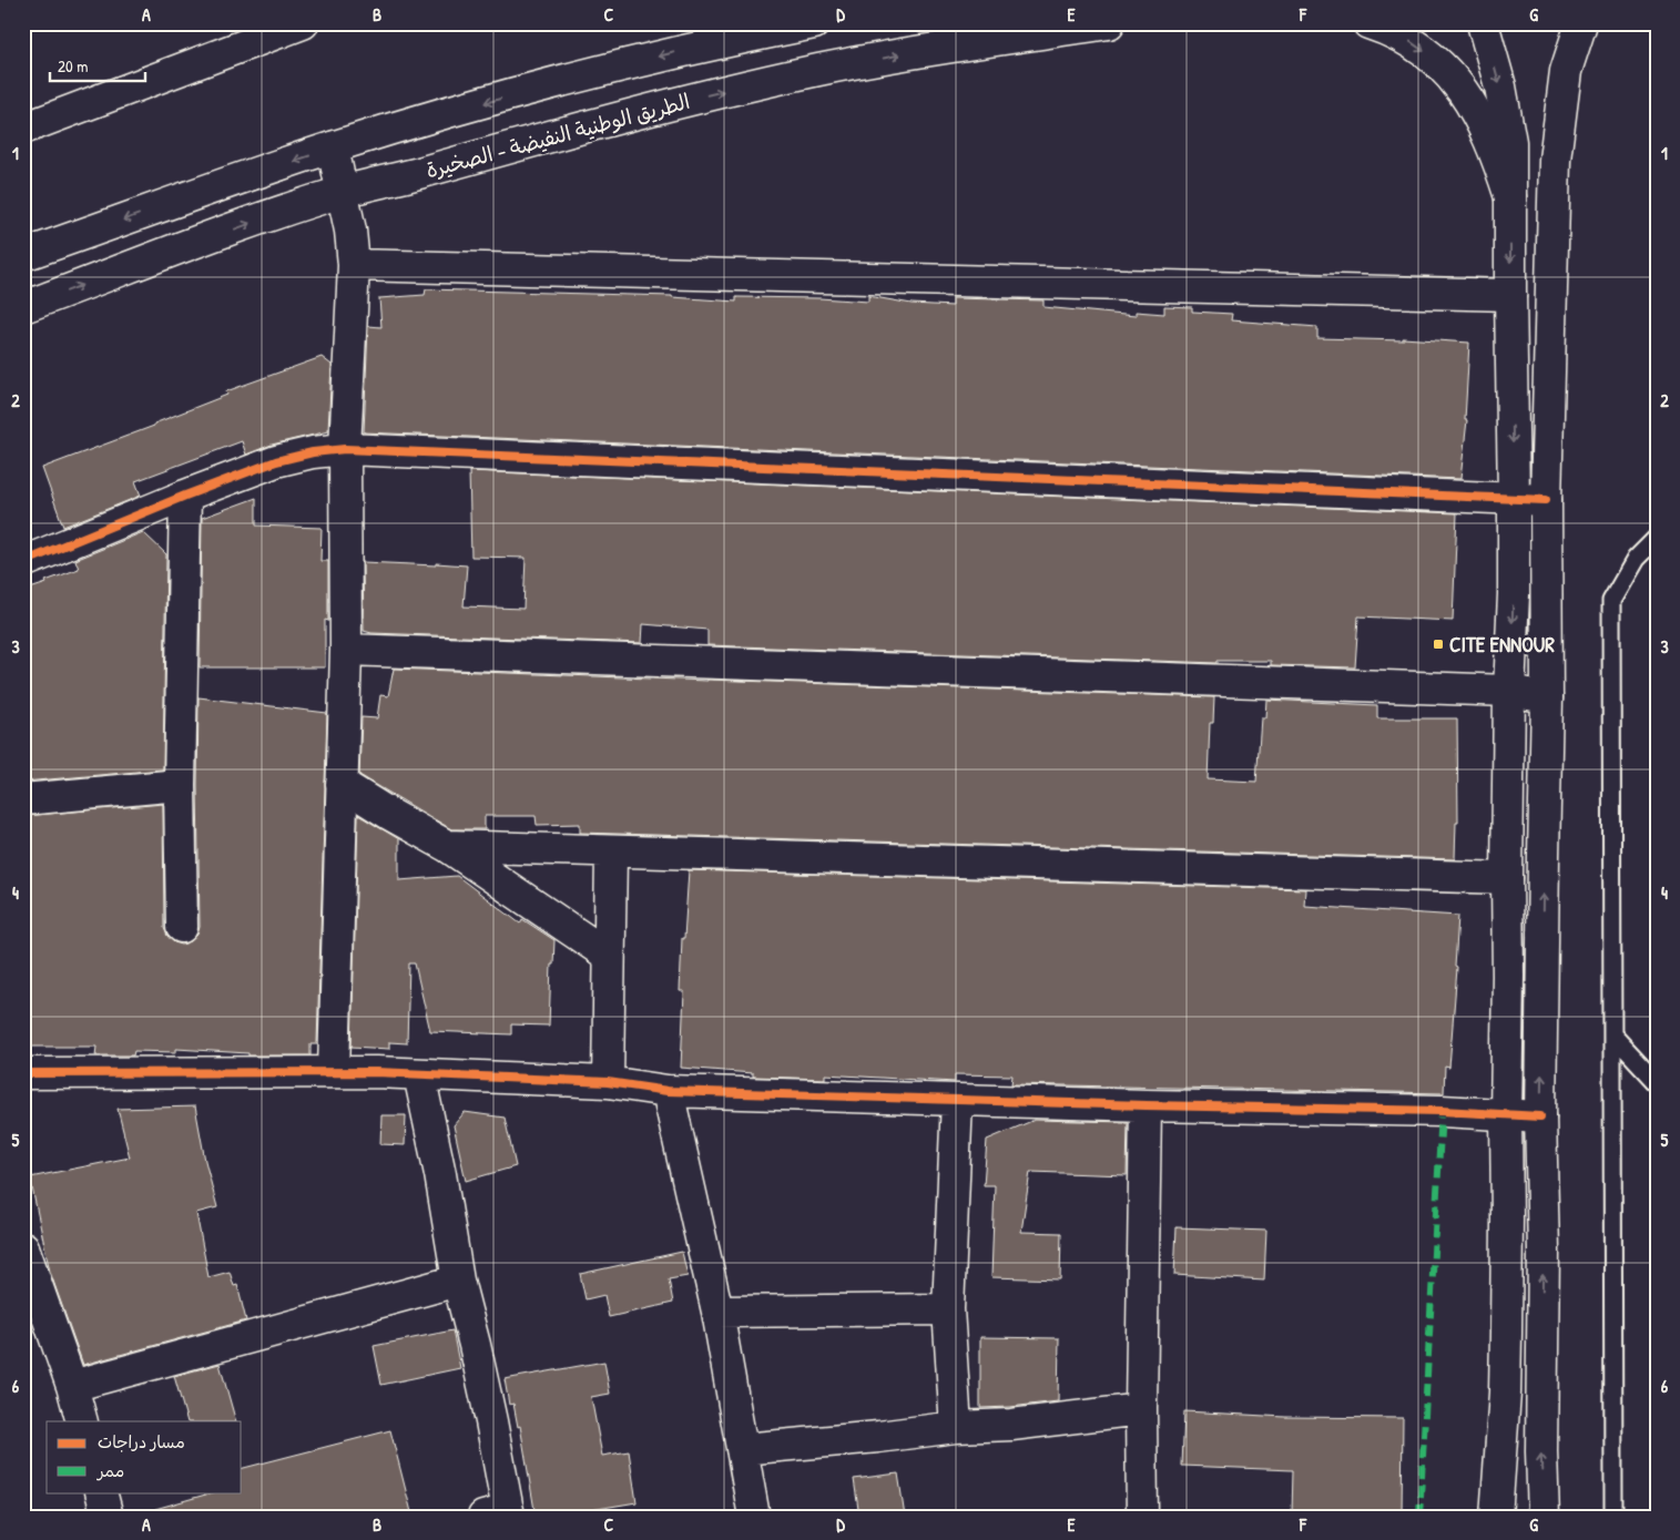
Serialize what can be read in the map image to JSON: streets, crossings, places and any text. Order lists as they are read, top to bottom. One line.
{"streets":{"main road":["الطريق الوطنية النفيضة - الصخيرة"]},"places":{"transit":["CITE ENNOUR"]},"legend":["مسار دراجات","ممر"],"scale_bar":"20 m","grid":{"columns":["A","B","C","D","E","F","G"],"rows":["1","2","3","4","5","6"]}}
